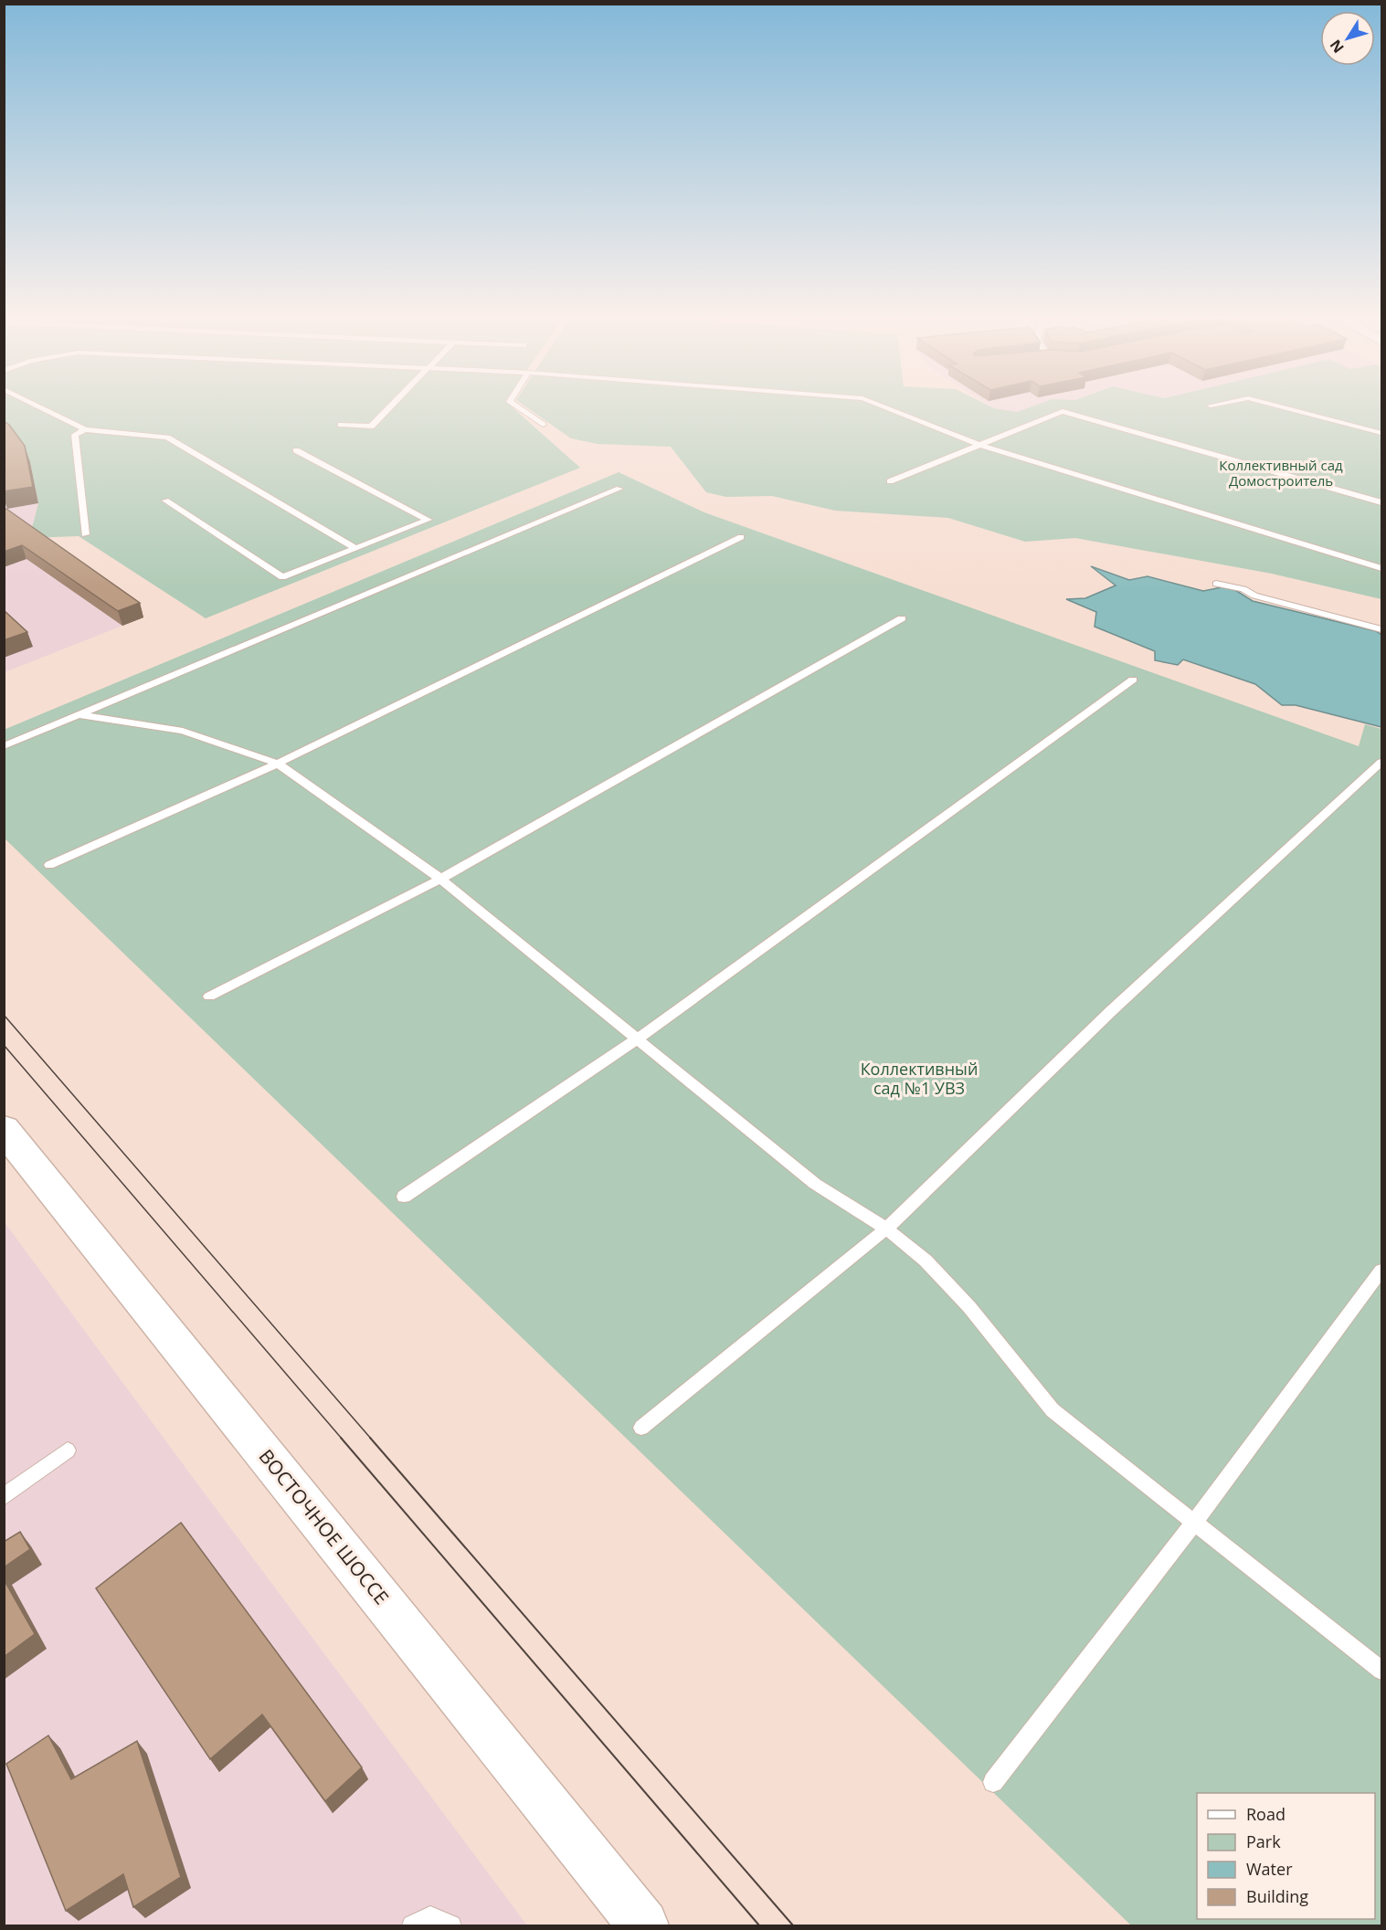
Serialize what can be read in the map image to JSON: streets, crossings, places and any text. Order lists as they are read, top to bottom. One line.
{"streets":{"main road":["ВОСТОЧНОЕ ШОССЕ"]},"parks":["Коллективный сад Домостроитель","Коллективный сад №1 УВЗ"],"legend":["Road","Park","Water","Building"],"north":"bottom left"}
